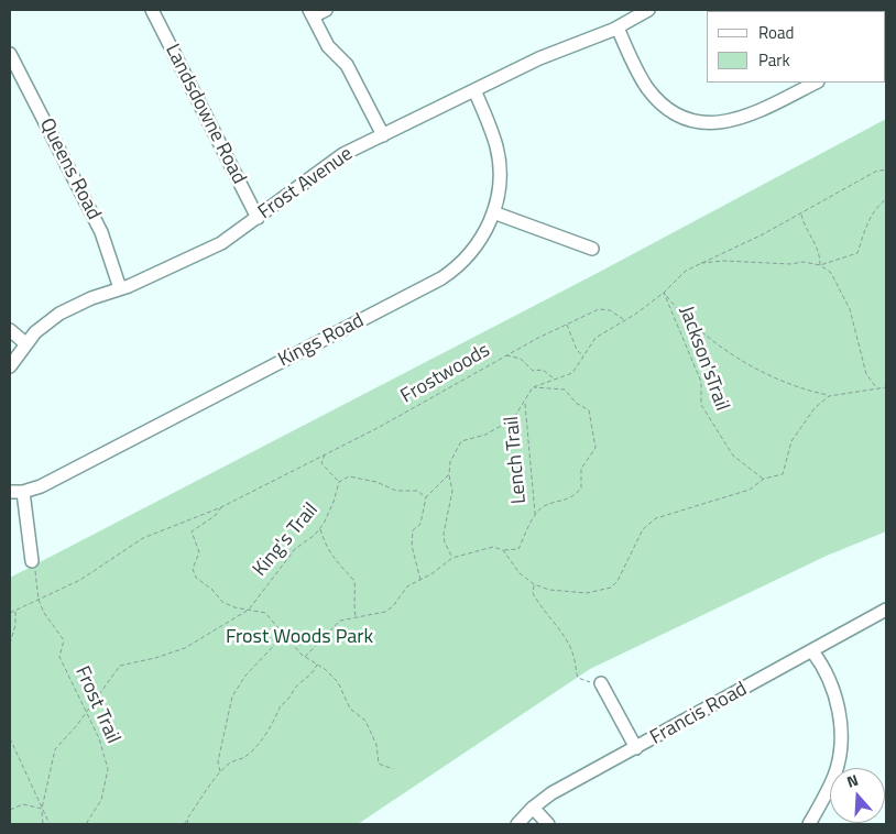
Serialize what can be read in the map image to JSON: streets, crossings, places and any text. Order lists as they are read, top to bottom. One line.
{"streets":{"street":["Landsdowne Road","Queens Road","Frost Avenue","Kings Road","Francis Road"],"path":["Jackson'sTrail","Frostwoods","Lench Trail","King's Trail","Frost Trail"]},"crossings":[["Landsdowne Road","Frost Avenue"],["Queens Road","Frost Avenue"],["Frost Avenue","Kings Road"],["Frostwoods","Frost Trail"],["King's Trail","Frost Trail"]],"parks":["Frost Woods Park"],"legend":["Road","Park"],"north":"top"}
